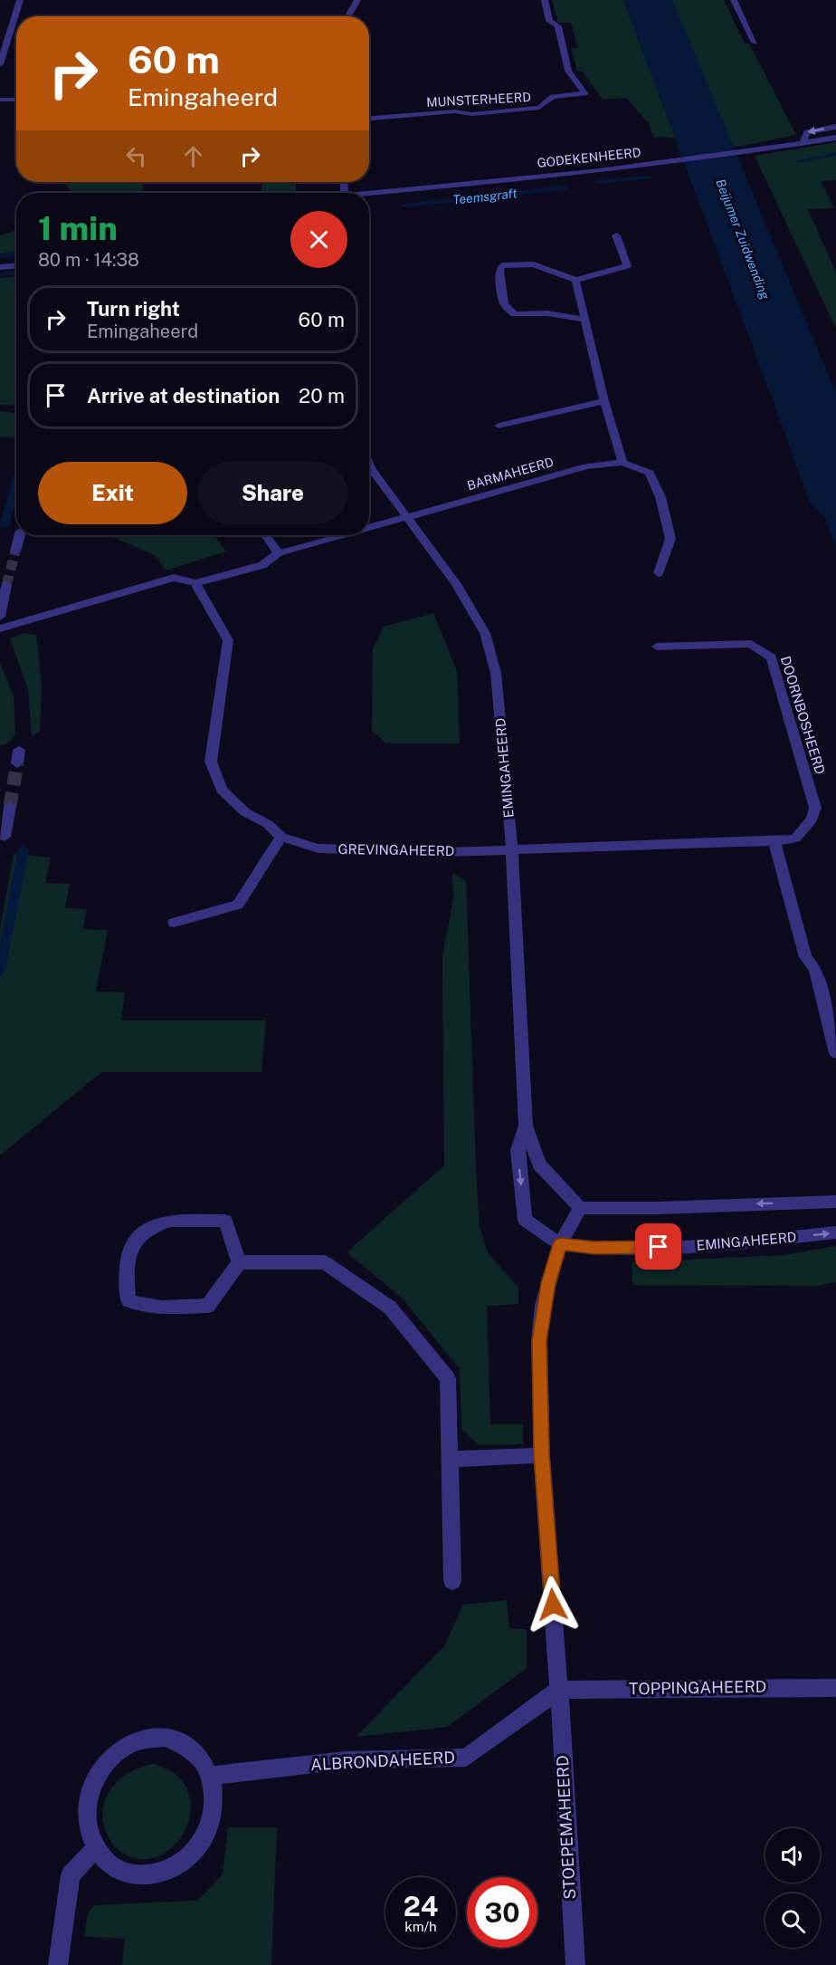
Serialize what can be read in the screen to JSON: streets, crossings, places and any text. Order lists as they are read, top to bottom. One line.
{"streets":{"street":["MUNSTERHEERD","GODEKENHEERD","BARMAHEERD","DOORNBOSHEERD","EMINGAHEERD","GREVINGAHEERD","TOPPINGAHEERD","ALBRONDAHEERD","STOEPEMAHEERD"]},"crossings":[["BARMAHEERD","EMINGAHEERD"],["DOORNBOSHEERD","EMINGAHEERD"],["DOORNBOSHEERD","GREVINGAHEERD"],["EMINGAHEERD","GREVINGAHEERD"],["TOPPINGAHEERD","ALBRONDAHEERD"],["TOPPINGAHEERD","STOEPEMAHEERD"],["ALBRONDAHEERD","STOEPEMAHEERD"]],"water":["Teemsgraft","Beijumer Zuidwending"],"page":{"turn":["60 m","Emingaheerd"],"heading":["1 min","80 m · 14:38"],"list":[{"name":"Turn right","note":"Emingaheerd","value":"60 m"},{"name":"Arrive at destination","value":"20 m"}],"buttons":["Exit","Share"],"speed":"24 km/h","limit":"30"}}
